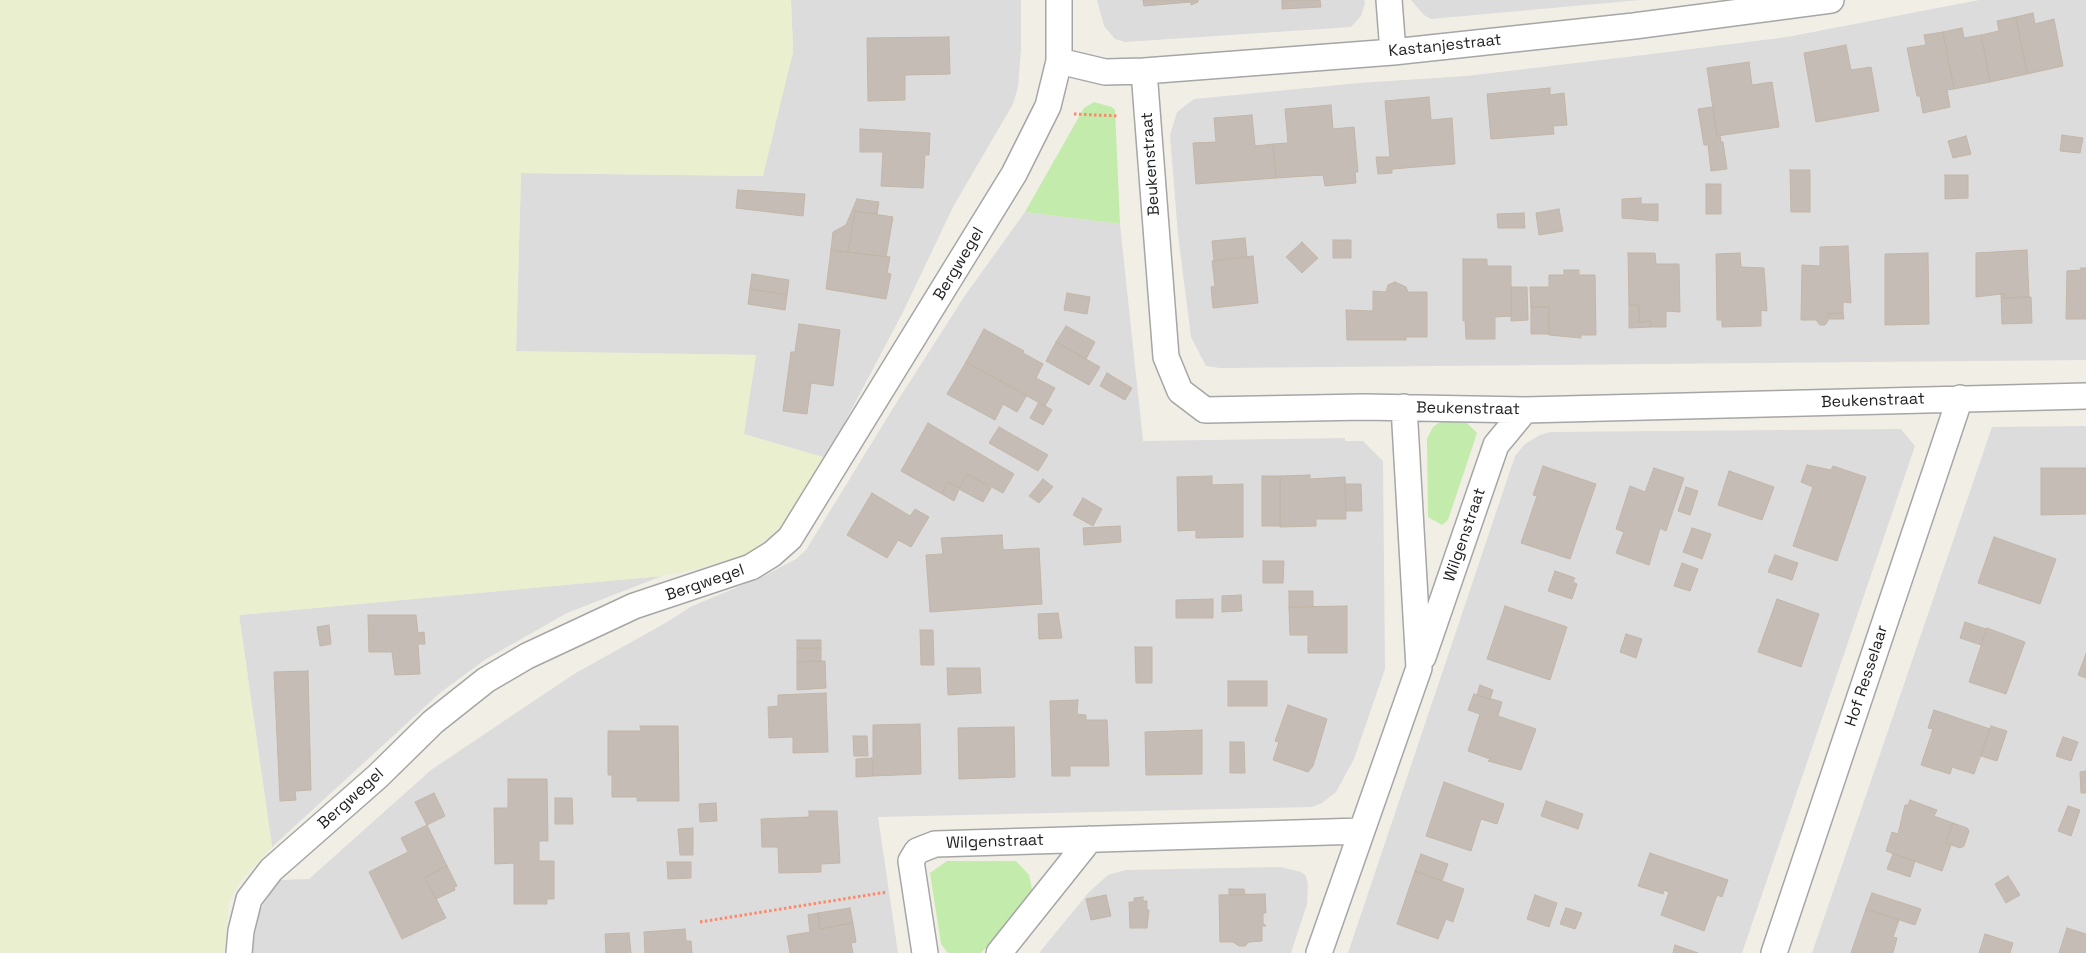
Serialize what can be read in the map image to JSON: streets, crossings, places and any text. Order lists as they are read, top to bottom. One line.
{"streets":{"street":["Kastanjestraat","Beukenstraat","Bergwegel","Wilgenstraat","Hof Resselaar"]},"crossings":[["Kastanjestraat","Beukenstraat"],["Kastanjestraat","Bergwegel"],["Beukenstraat","Wilgenstraat"],["Beukenstraat","Hof Resselaar"]]}
